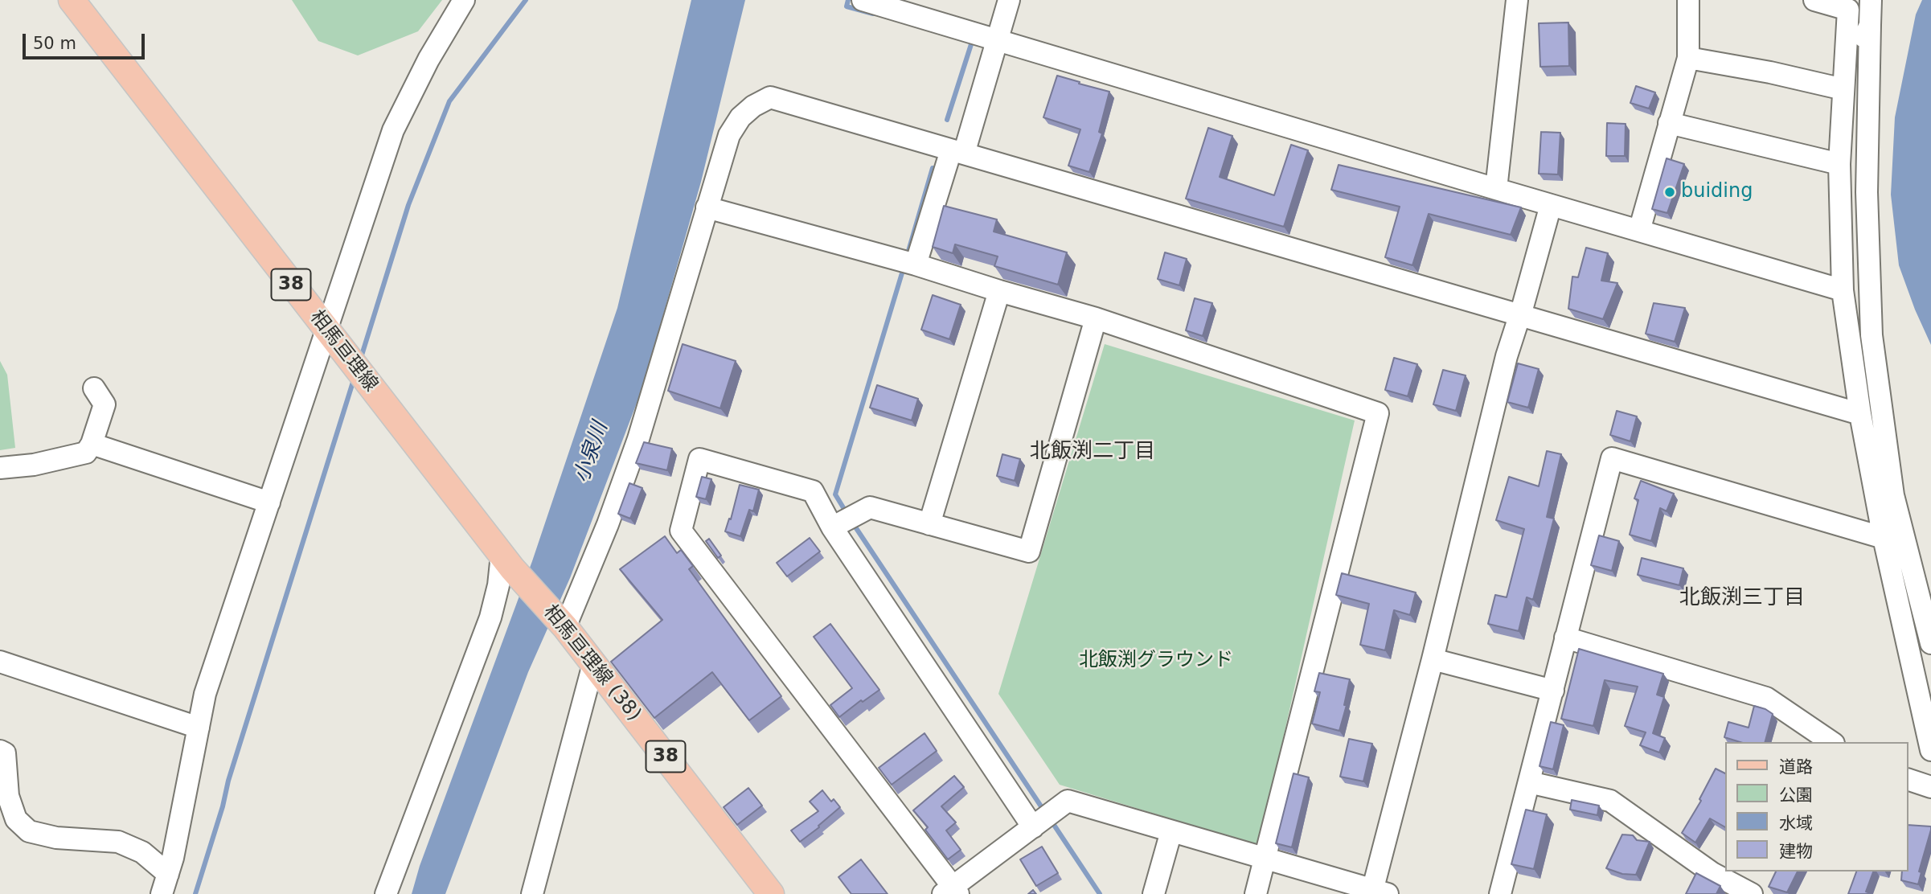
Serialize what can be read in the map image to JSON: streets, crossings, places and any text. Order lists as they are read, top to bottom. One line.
{"streets":{"main road":["38","相馬亘理線","相馬亘理線 (38)"]},"crossings":[["相馬亘理線","相馬亘理線 (38)"]],"districts":["北飯渕二丁目","北飯渕三丁目"],"water":["小泉川"],"parks":["北飯渕グラウンド"],"places":["buiding"],"legend":["道路","公園","水域","建物"],"scale_bar":"50 m"}
